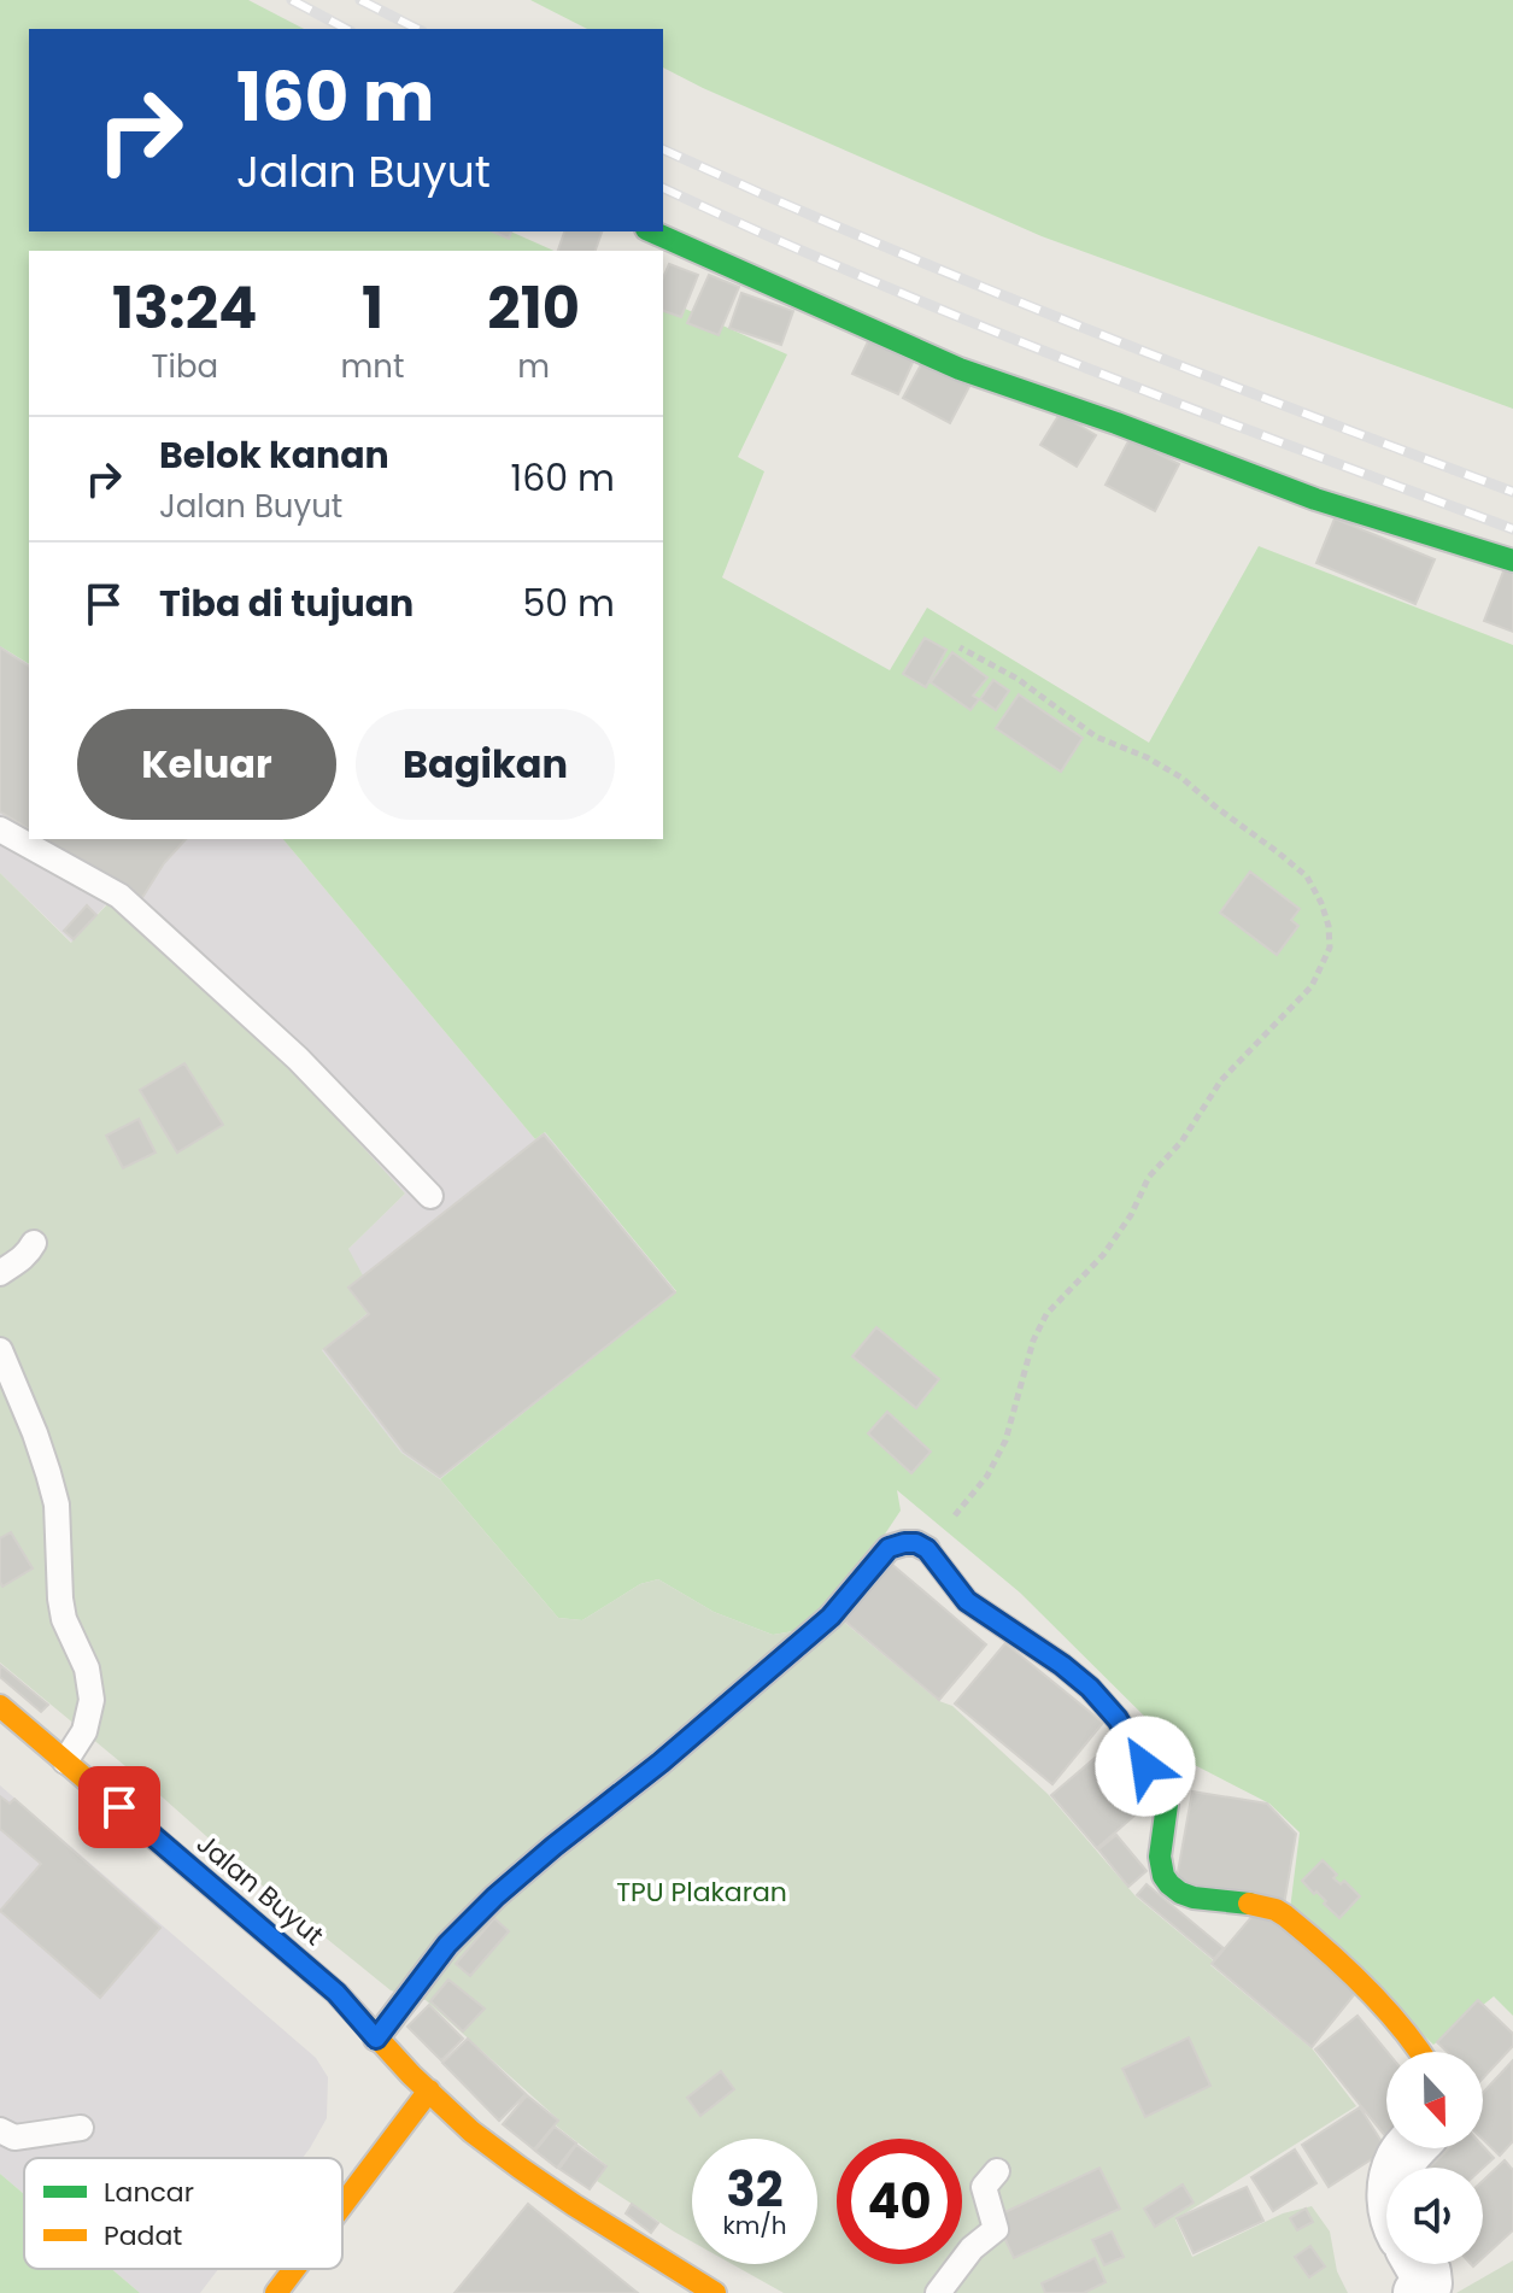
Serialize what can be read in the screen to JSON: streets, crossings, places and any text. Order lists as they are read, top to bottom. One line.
{"streets":{"street":["Jalan Buyut"]},"parks":["TPU Plakaran"],"legend":["Lancar","Padat"],"north":"bottom","page":{"turn":["160 m","Jalan Buyut"],"eta":["13:24","Tiba","1","mnt","210","m"],"list":[{"name":"Belok kanan","note":"Jalan Buyut","value":"160 m"},{"name":"Tiba di tujuan","value":"50 m"}],"buttons":["Keluar","Bagikan"],"speed":"32 km/h","limit":"40"}}
